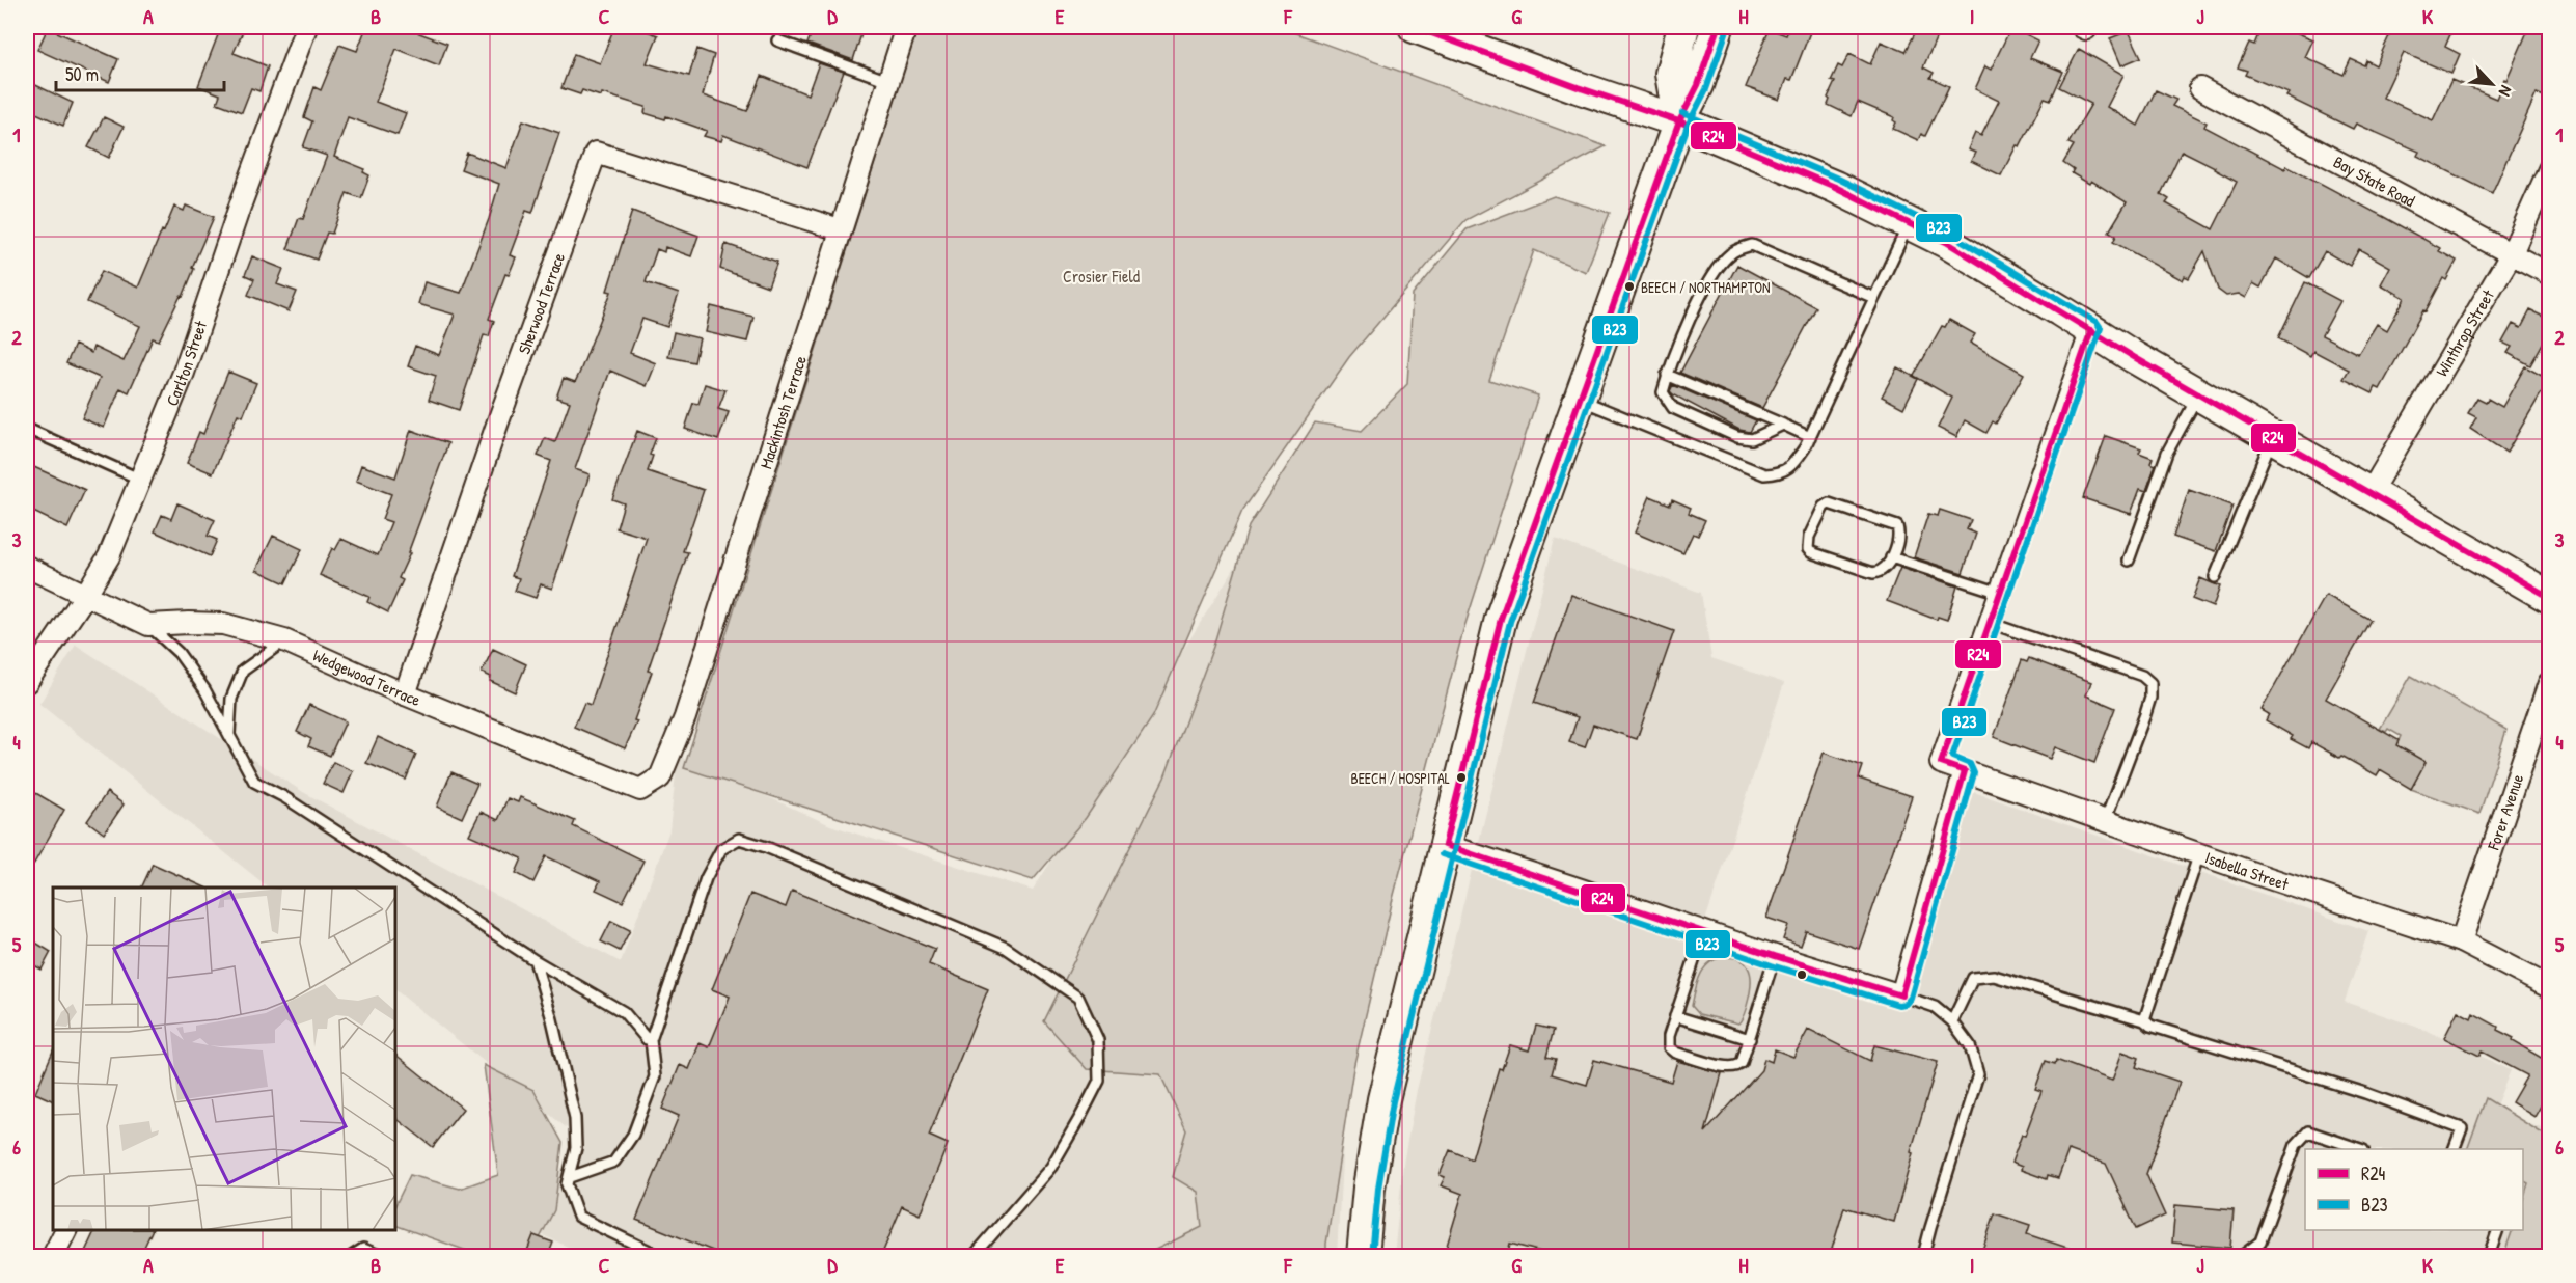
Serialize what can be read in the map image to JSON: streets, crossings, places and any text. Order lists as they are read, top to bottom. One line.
{"streets":{"street":["Bay State Road","Sherwood Terrace","Winthrop Street","Carlton Street","Mackintosh Terrace","Wedgewood Terrace","Forer Avenue","Isabella Street"]},"crossings":[["Bay State Road","Winthrop Street"],["Sherwood Terrace","Mackintosh Terrace"],["Sherwood Terrace","Wedgewood Terrace"],["Carlton Street","Wedgewood Terrace"],["Mackintosh Terrace","Wedgewood Terrace"],["Forer Avenue","Isabella Street"]],"parks":["Crosier Field"],"places":["BEECH / NORTHAMPTON","BEECH / HOSPITAL"],"lines":["transit line R24","transit line B23"],"legend":["R24","B23"],"scale_bar":"50 m","north":"bottom right","grid":{"columns":["A","B","C","D","E","F","G","H","I","J","K"],"rows":["1","2","3","4","5","6"]}}
